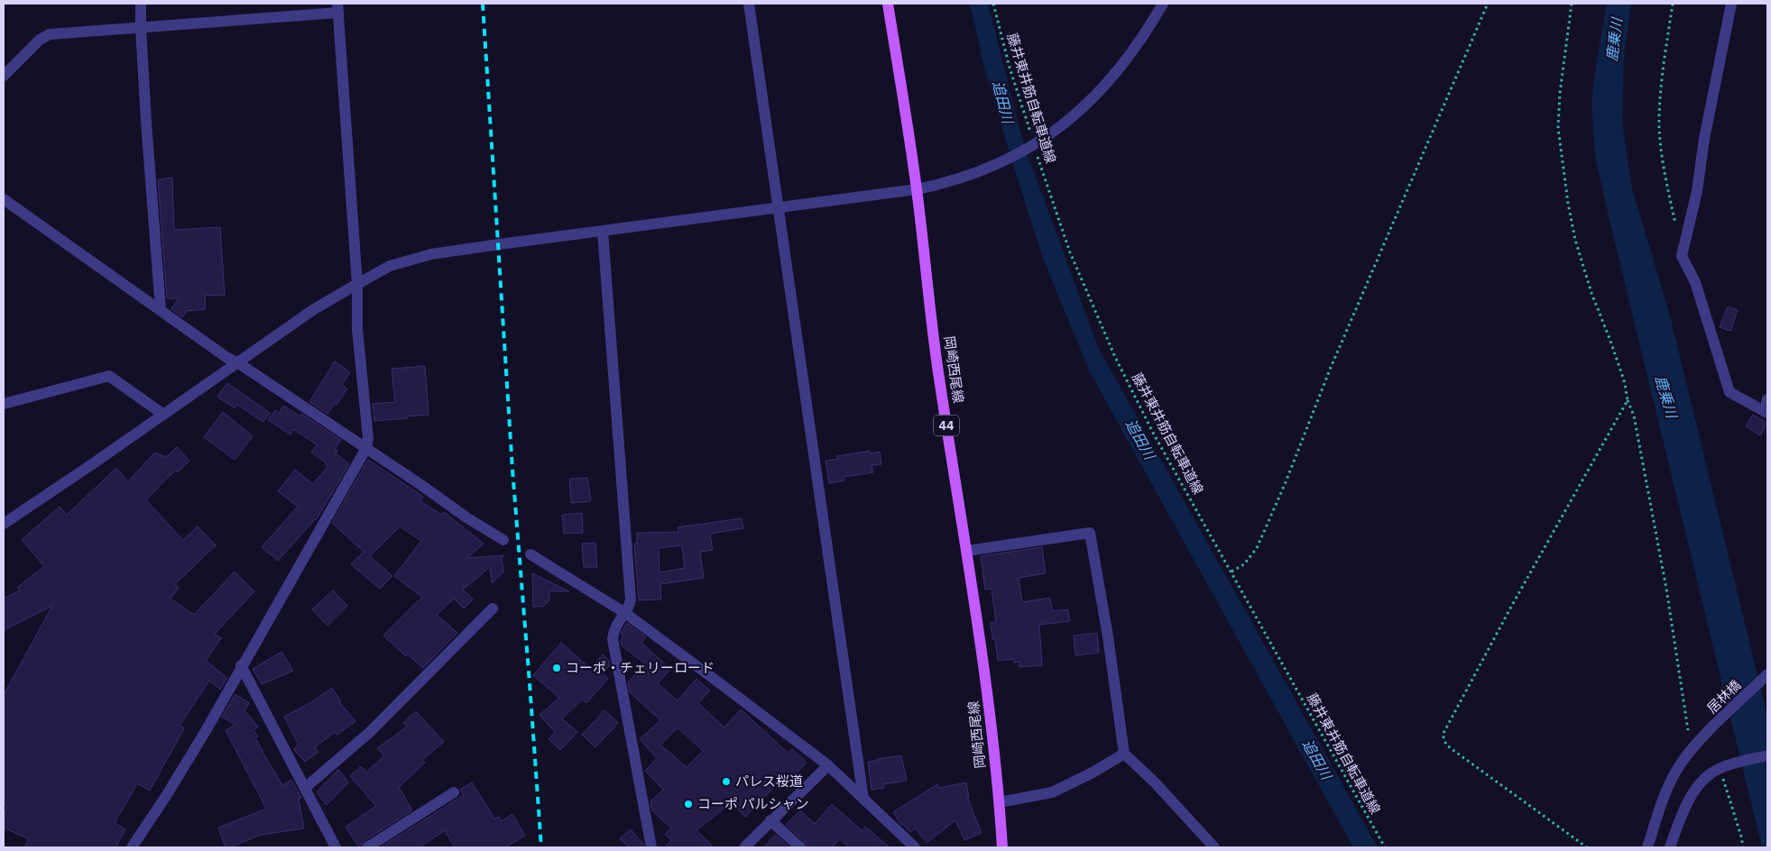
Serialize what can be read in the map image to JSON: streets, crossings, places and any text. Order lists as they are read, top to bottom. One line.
{"streets":{"main road":["岡崎西尾線","44"],"street":["居林橋"],"path":["藤井東井筋自転車道線"]},"water":["鹿乗川","追田川"],"places":["コーポ・チェリーロード","パレス桜道","コーポ パルシャン"]}
